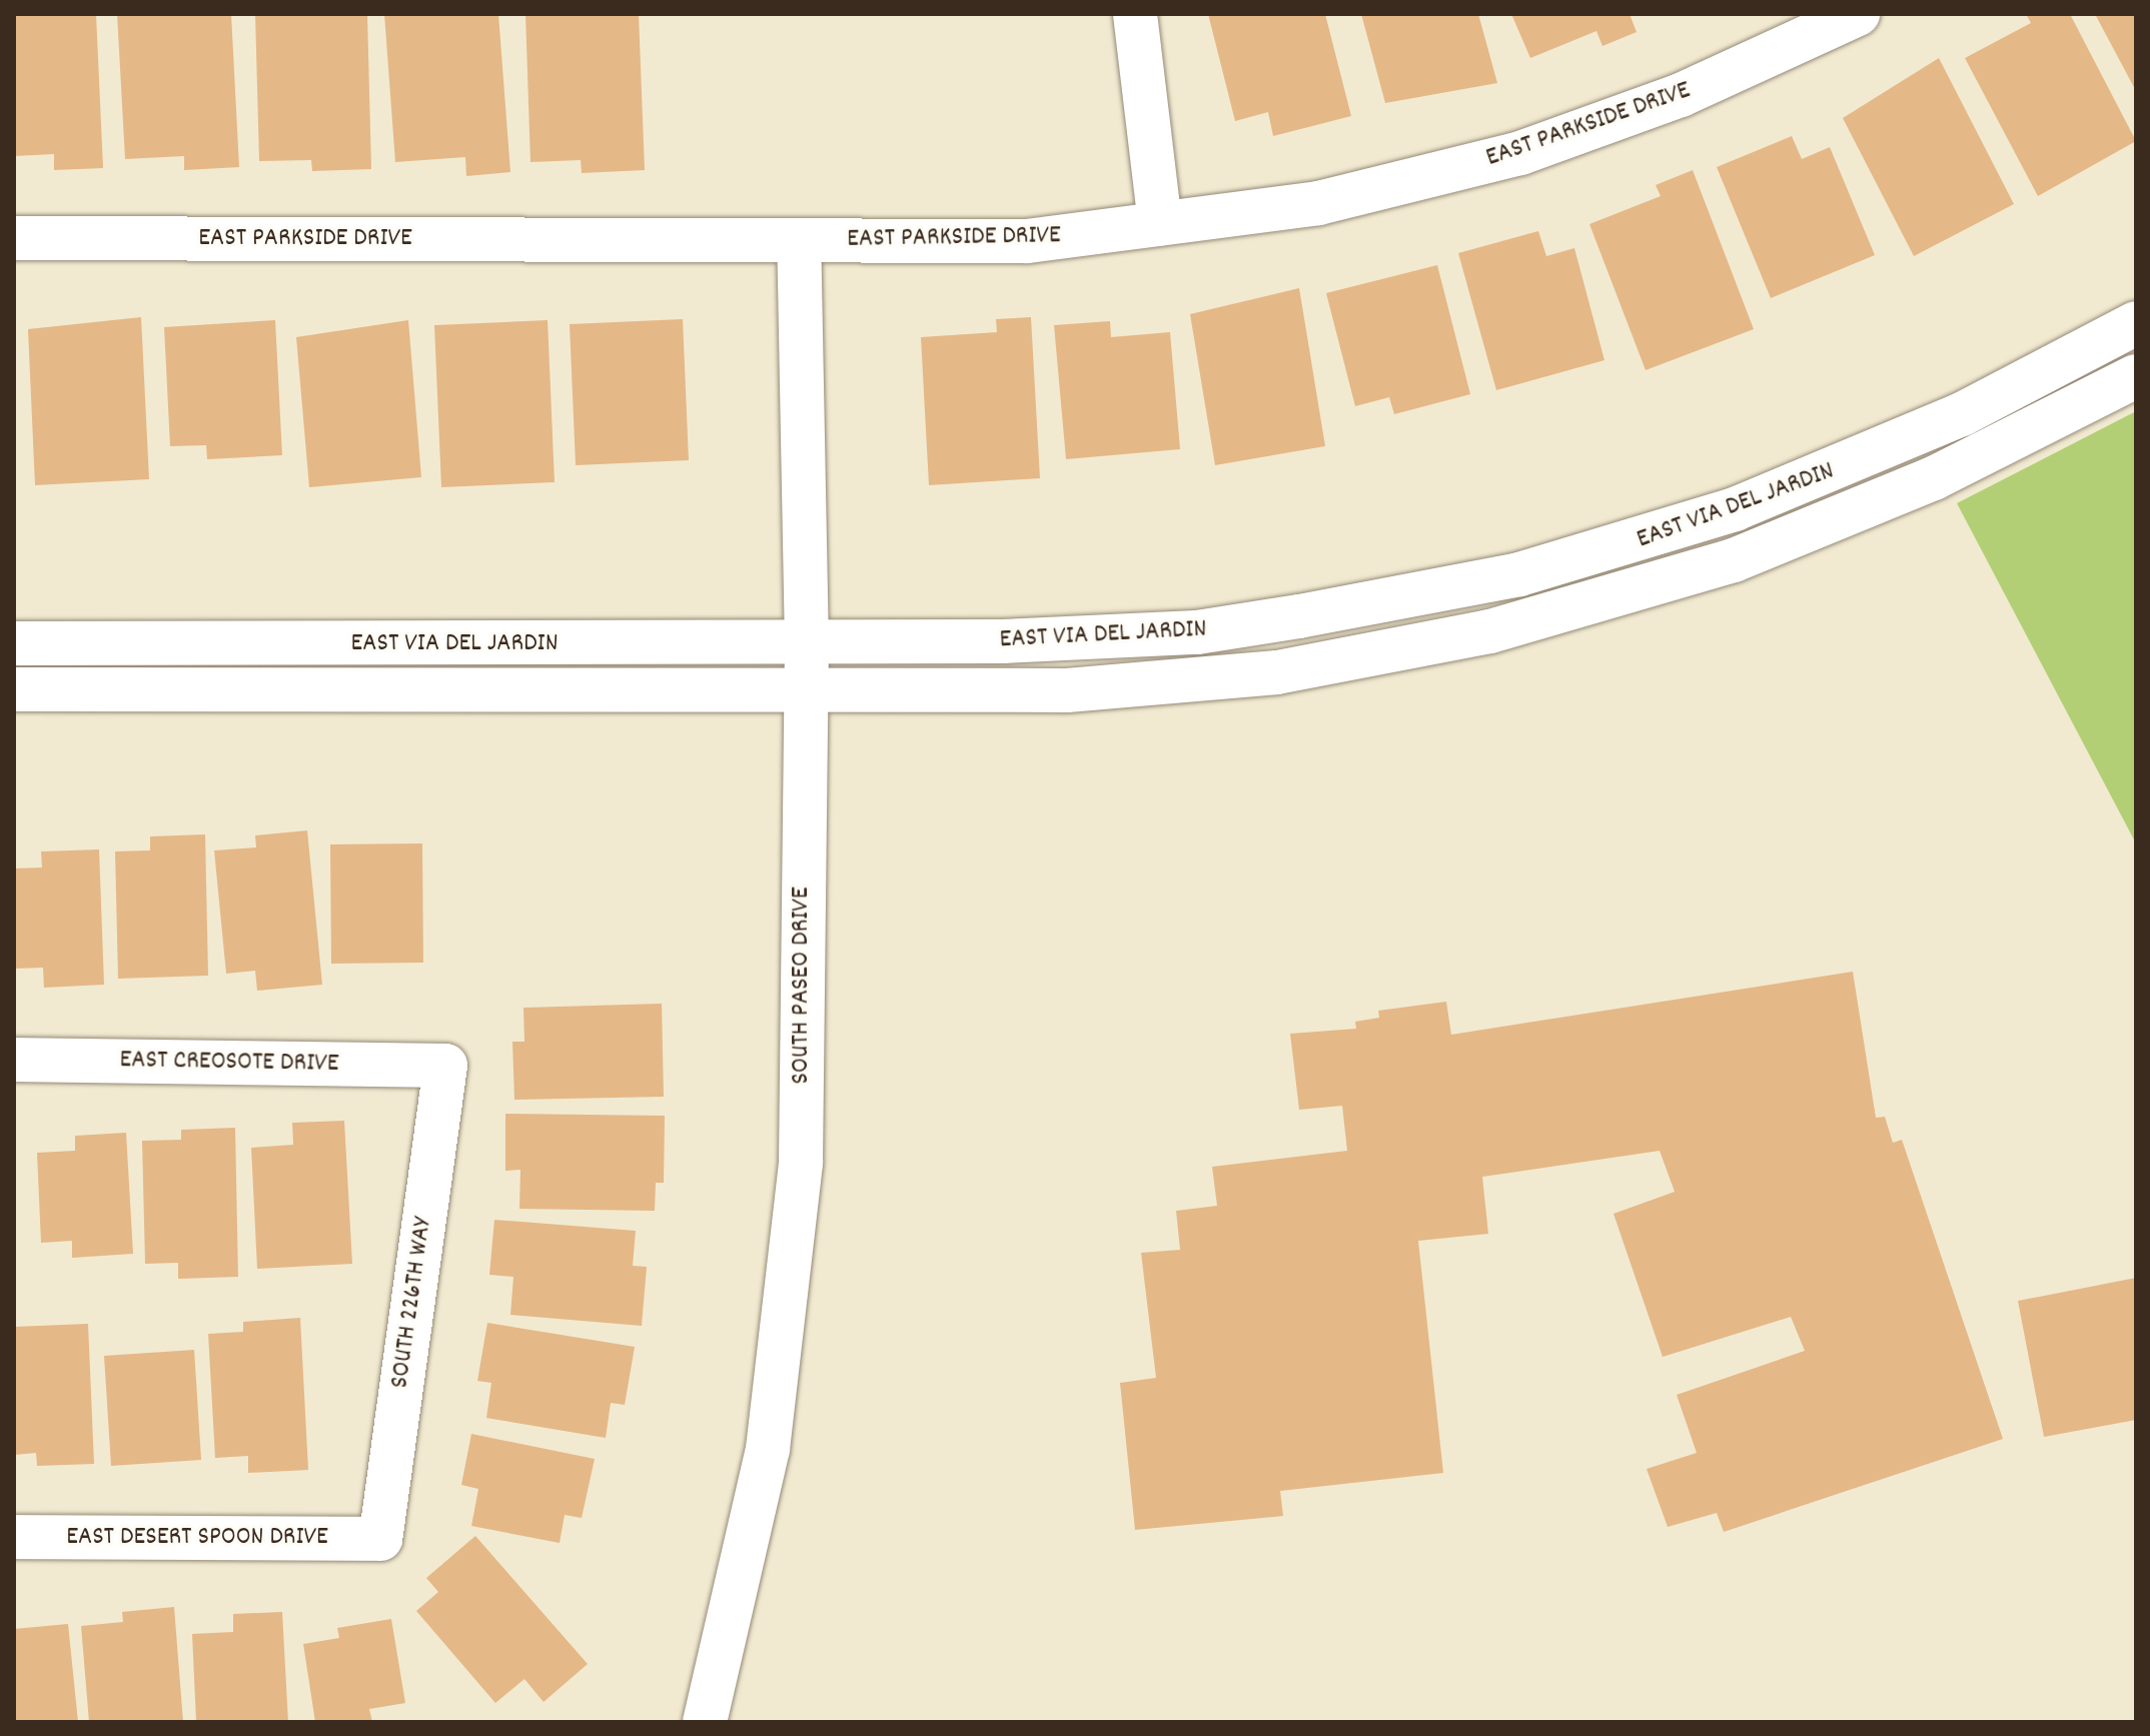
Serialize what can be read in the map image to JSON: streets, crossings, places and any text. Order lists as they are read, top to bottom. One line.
{"streets":{"street":["EAST PARKSIDE DRIVE","EAST VIA DEL JARDIN","SOUTH PASEO DRIVE","EAST CREOSOTE DRIVE","SOUTH 226TH WAY","EAST DESERT SPOON DRIVE"]},"crossings":[["EAST PARKSIDE DRIVE","SOUTH PASEO DRIVE"],["EAST VIA DEL JARDIN","SOUTH PASEO DRIVE"],["EAST CREOSOTE DRIVE","SOUTH 226TH WAY"],["SOUTH 226TH WAY","EAST DESERT SPOON DRIVE"]]}
